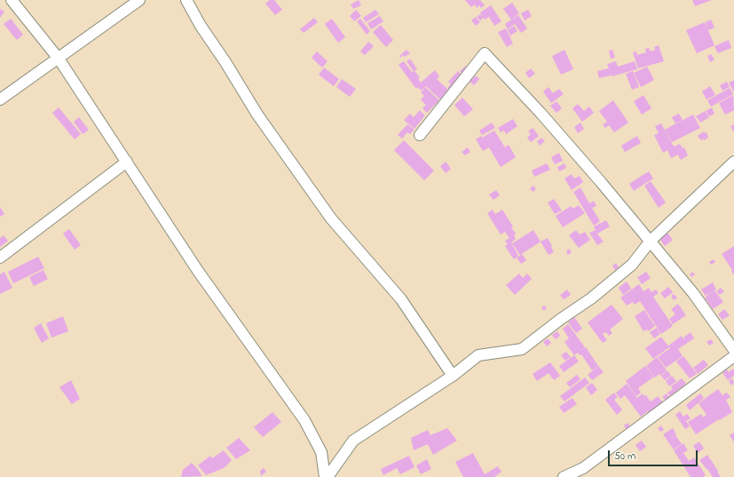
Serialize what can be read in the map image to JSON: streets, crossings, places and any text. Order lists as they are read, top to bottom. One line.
{"scale_bar":"50 m"}
